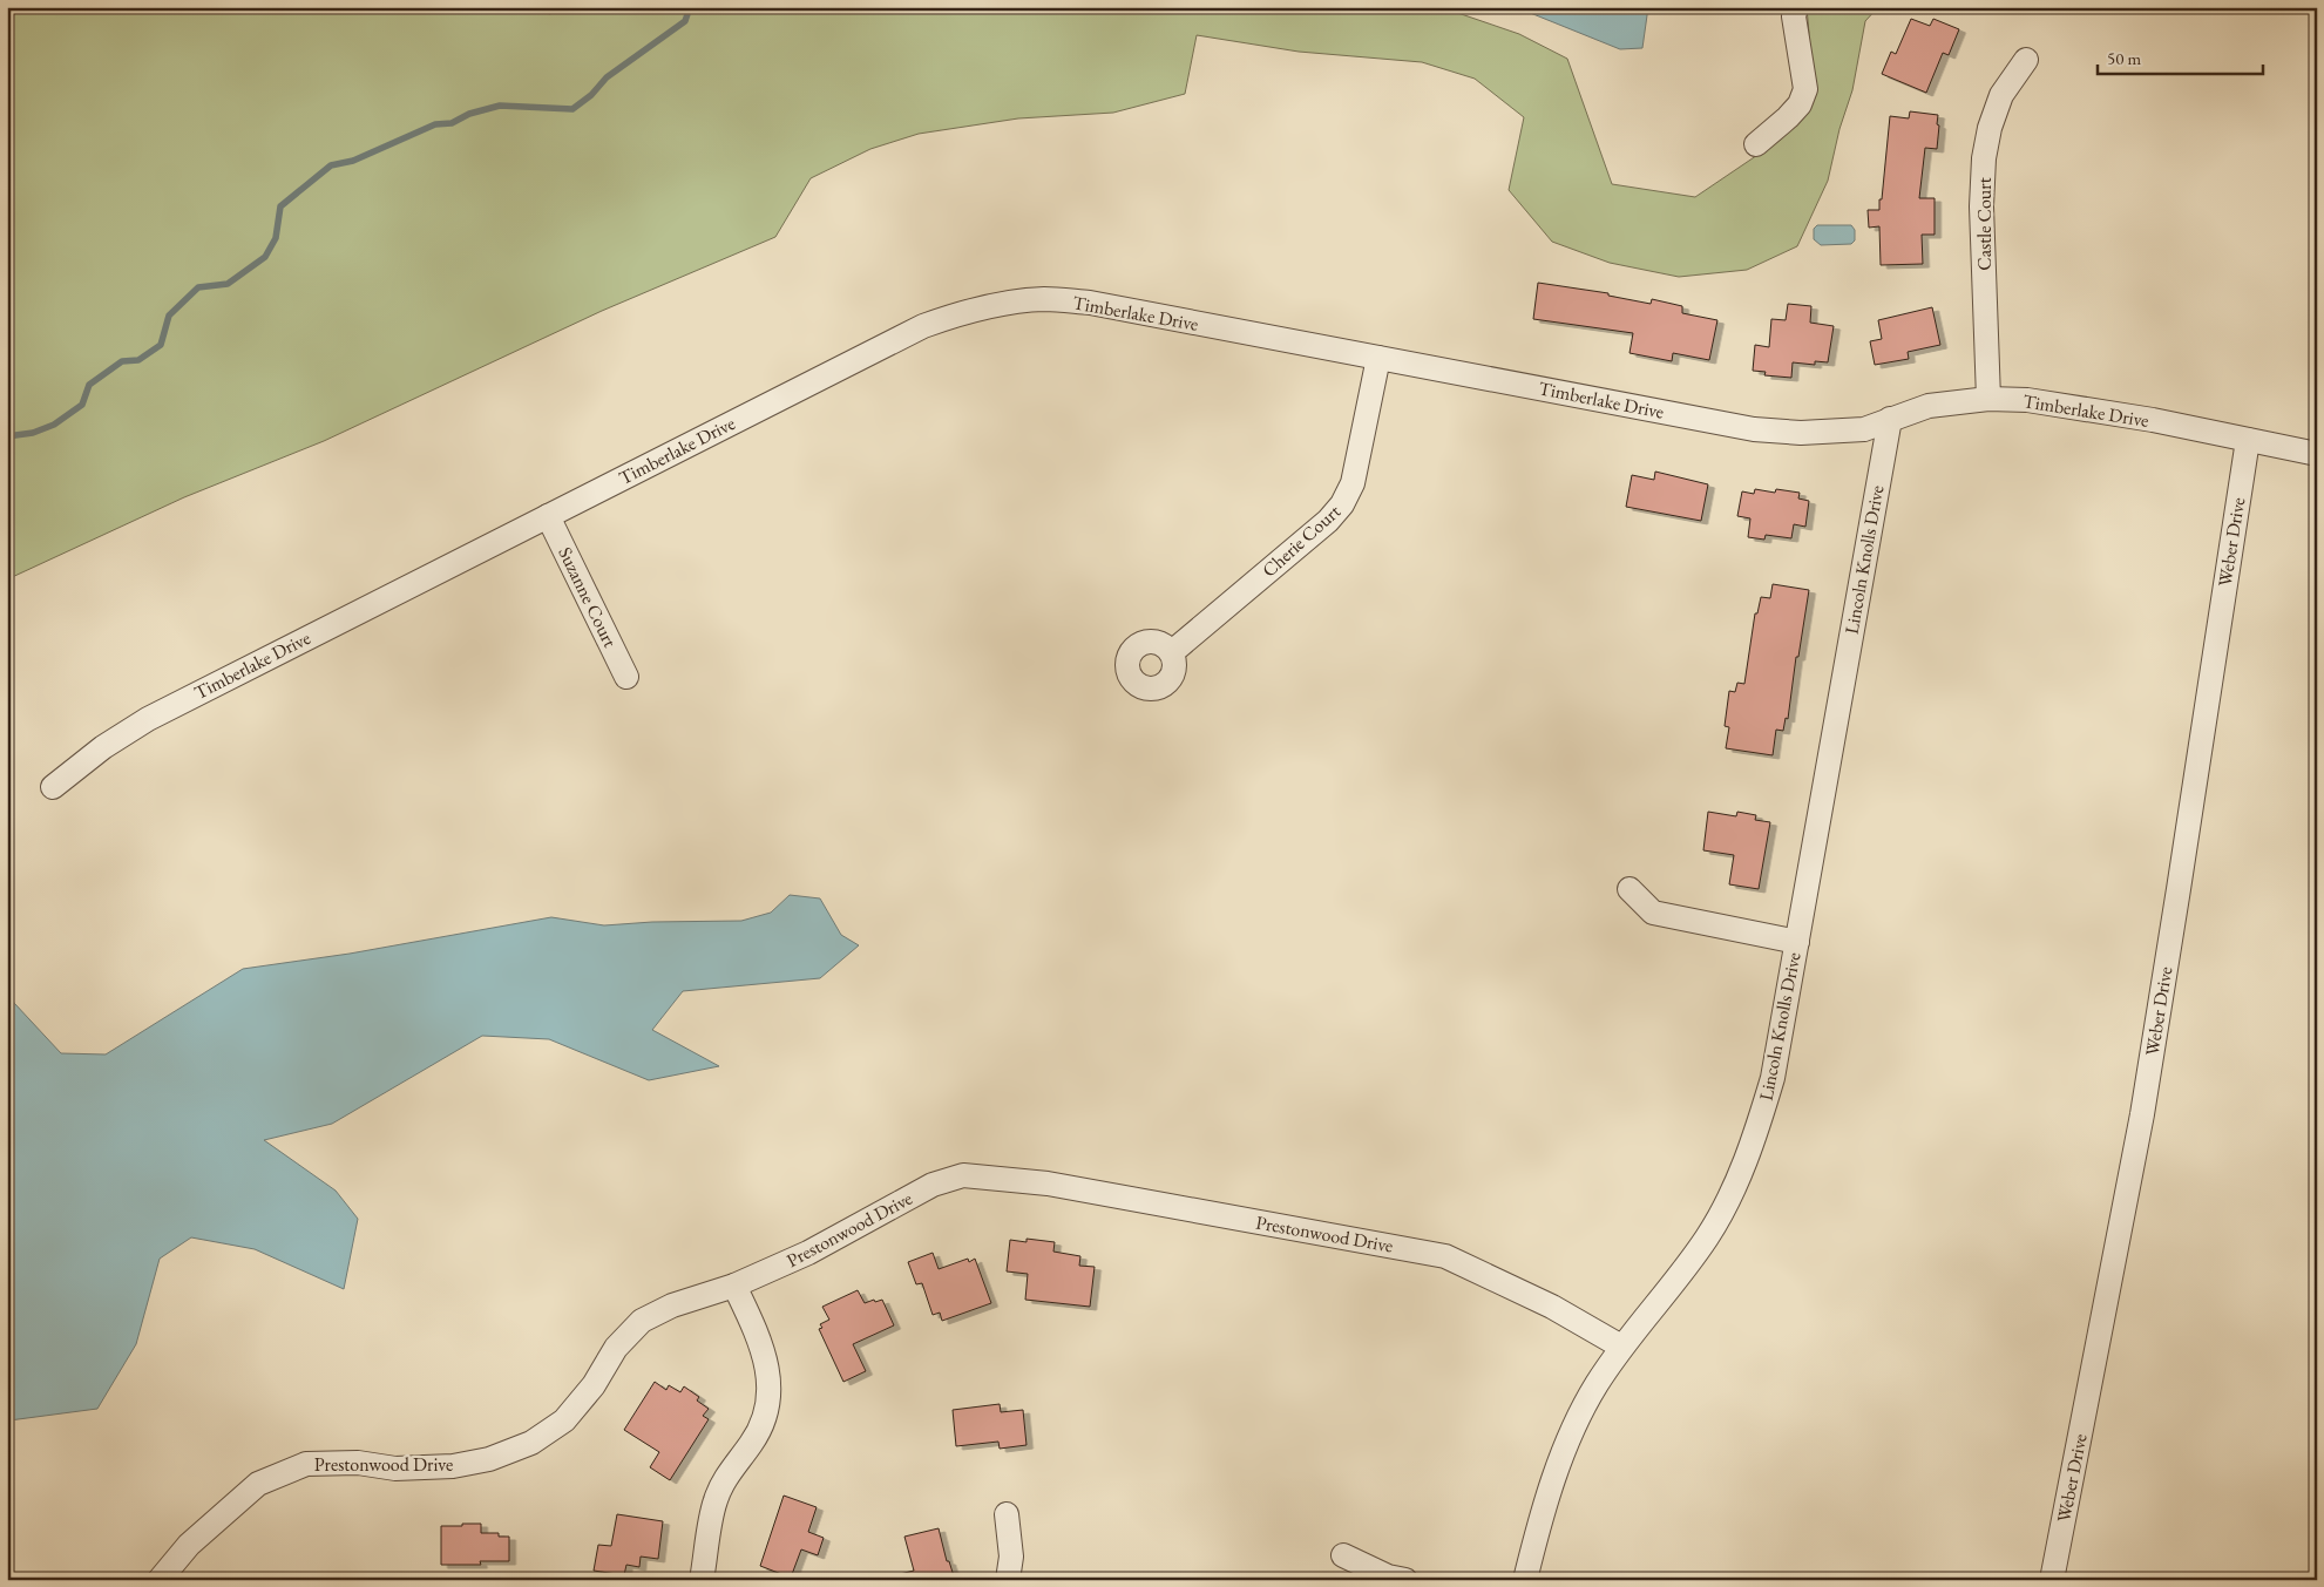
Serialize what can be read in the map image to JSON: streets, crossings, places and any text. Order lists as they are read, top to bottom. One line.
{"streets":{"street":["Castle Court","Timberlake Drive","Cherie Court","Weber Drive","Lincoln Knolls Drive","Suzanne Court","Prestonwood Drive"]},"crossings":[["Castle Court","Timberlake Drive"],["Timberlake Drive","Cherie Court"],["Timberlake Drive","Weber Drive"],["Timberlake Drive","Lincoln Knolls Drive"],["Timberlake Drive","Suzanne Court"],["Lincoln Knolls Drive","Prestonwood Drive"]],"scale_bar":"50 m"}
